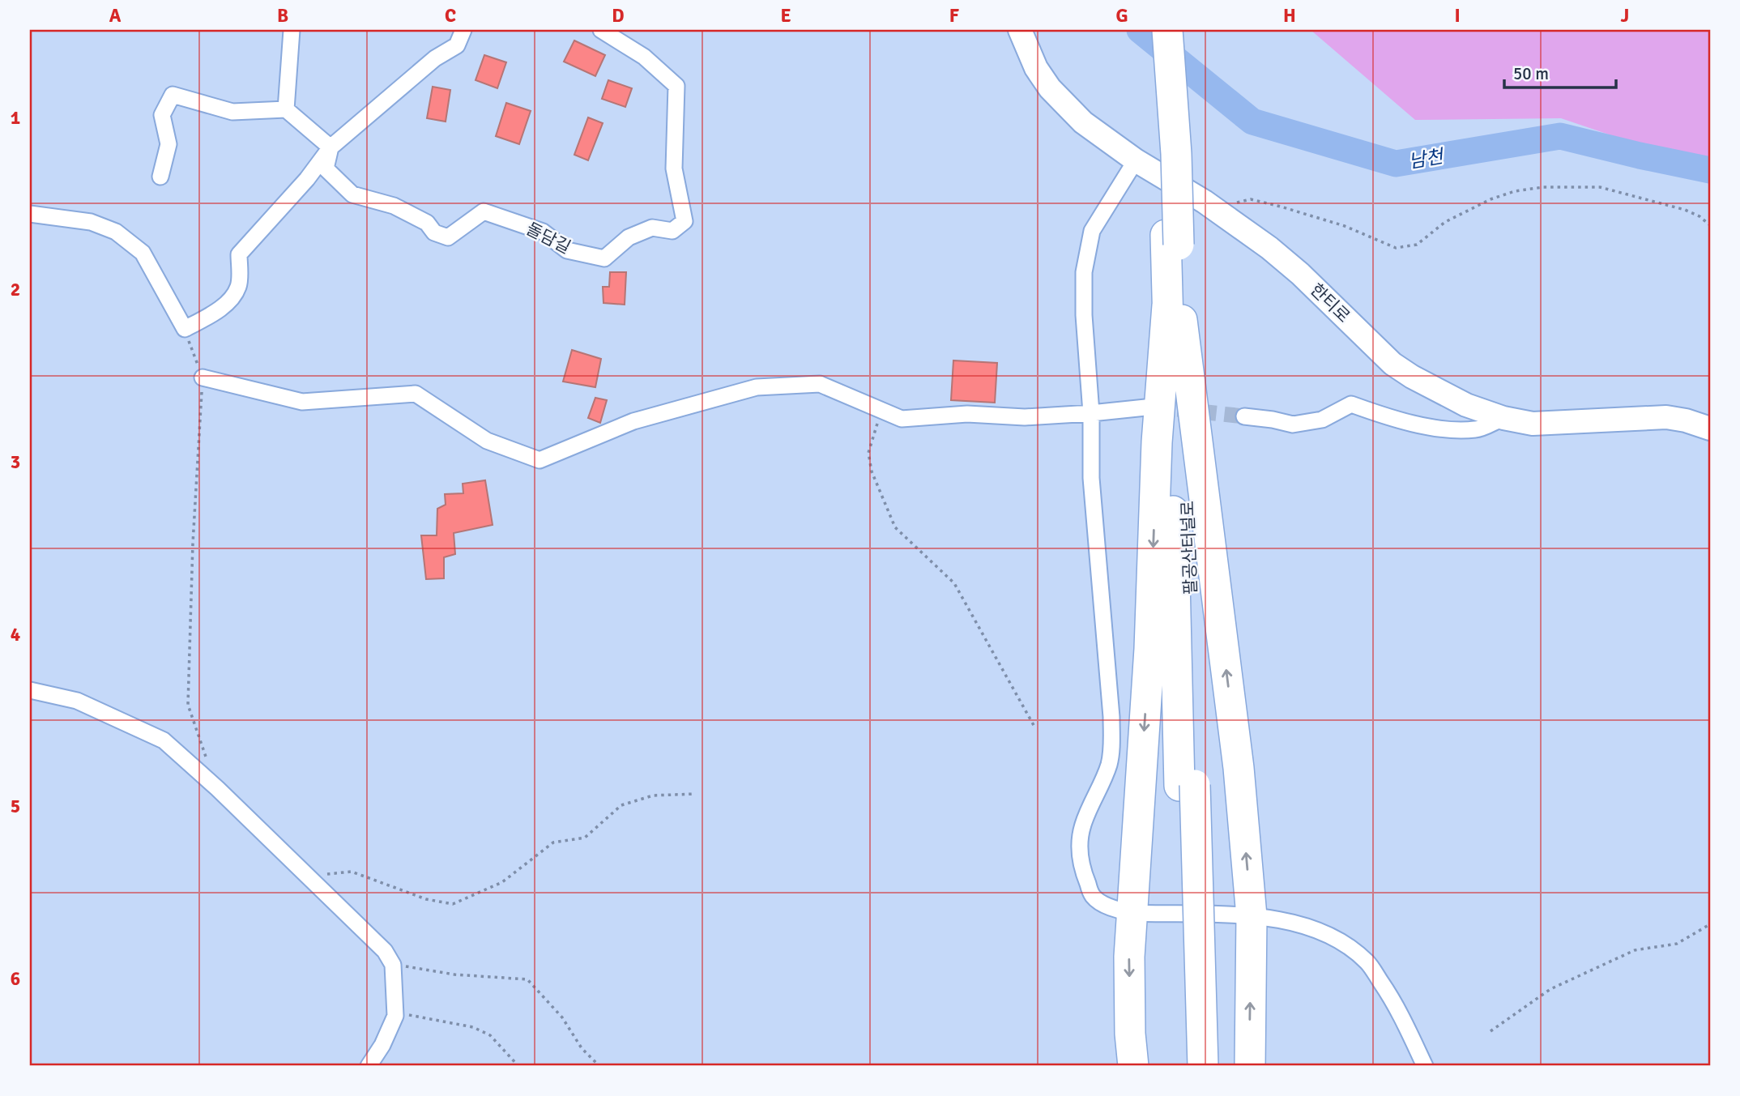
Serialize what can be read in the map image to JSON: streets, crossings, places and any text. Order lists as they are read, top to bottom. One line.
{"streets":{"highway":["팔공산터널로"],"street":["돌담길","한티로"]},"water":["남천"],"scale_bar":"50 m","grid":{"columns":["A","B","C","D","E","F","G","H","I","J"],"rows":["1","2","3","4","5","6"]}}
